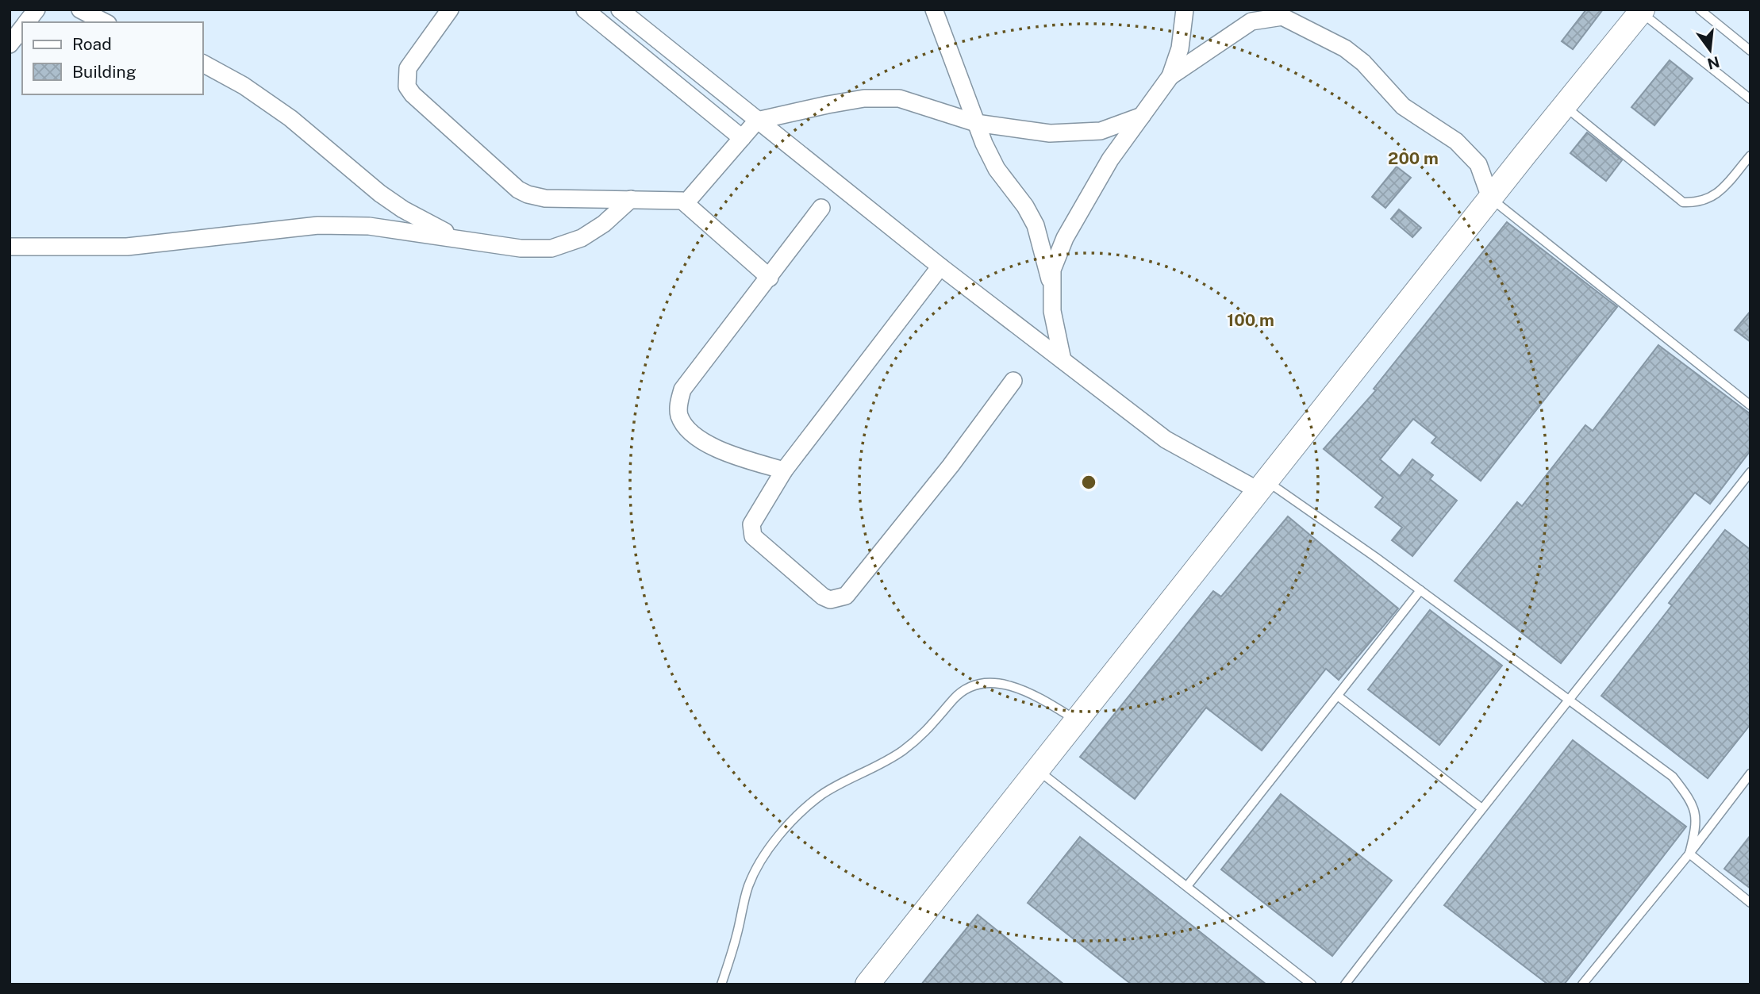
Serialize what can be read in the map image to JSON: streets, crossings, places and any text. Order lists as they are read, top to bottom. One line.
{"legend":["Road","Building"],"north":"bottom","rings":["200 m","100 m"]}
